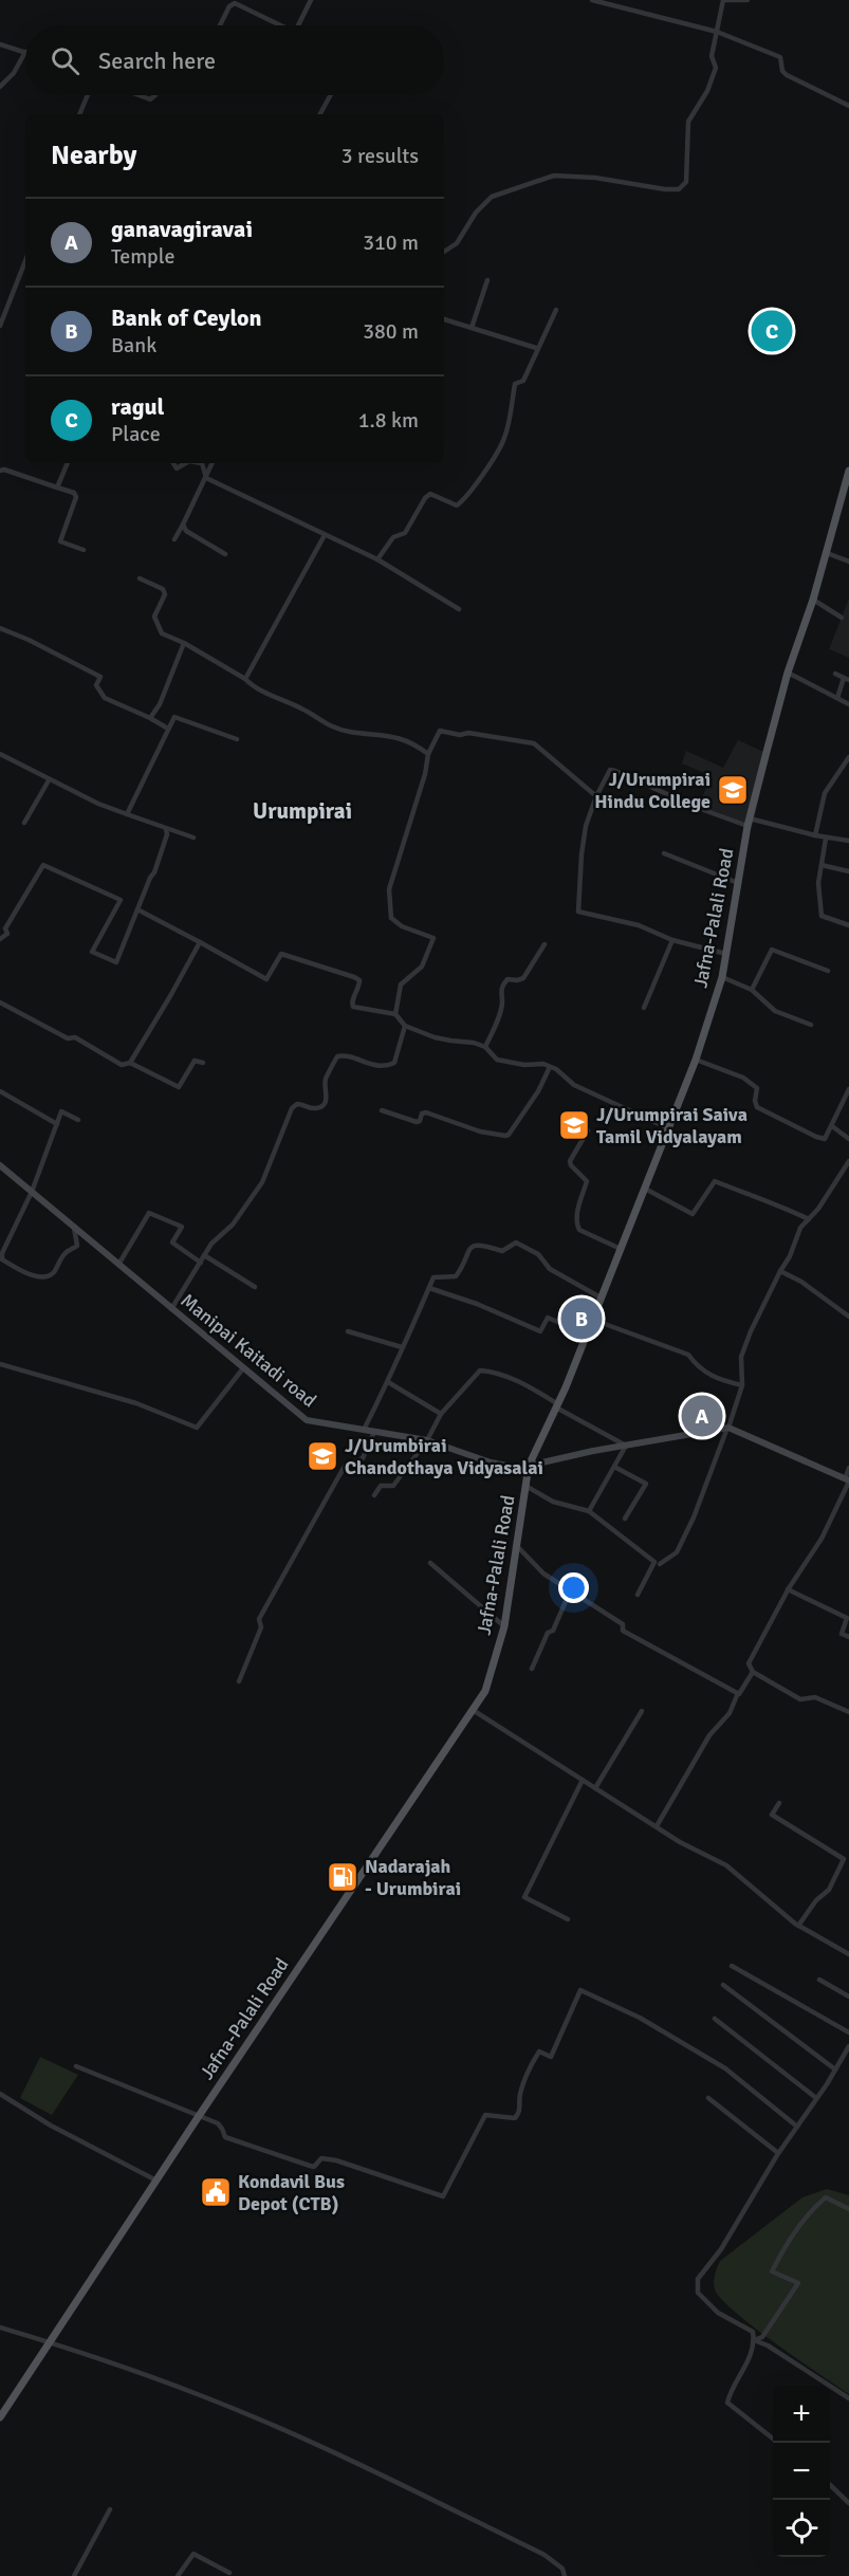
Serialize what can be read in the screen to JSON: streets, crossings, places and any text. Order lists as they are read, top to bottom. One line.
{"streets":{"main road":["Jafna-Palali Road","Manipai Kaitadi road"]},"crossings":[["Jafna-Palali Road","Manipai Kaitadi road"]],"districts":["Urumpirai"],"places":{"school or university":["J/Urumpirai Hindu College","J/Urumpirai Saiva Tamil Vidyalayam","J/Urumbirai Chandothaya Vidyasalai"],"fuel station":["Nadarajah - Urumbirai"],"public building":["Kondavil Bus Depot (CTB)"]},"page":{"search":"Search here","heading":["Nearby","3 results"],"list":[{"mark":"A","name":"ganavagiravai","note":"Temple","value":"310 m"},{"mark":"B","name":"Bank of Ceylon","note":"Bank","value":"380 m"},{"mark":"C","name":"ragul","note":"Place","value":"1.8 km"}],"pins":["C","B","A"],"map_buttons":["+","−"]}}
